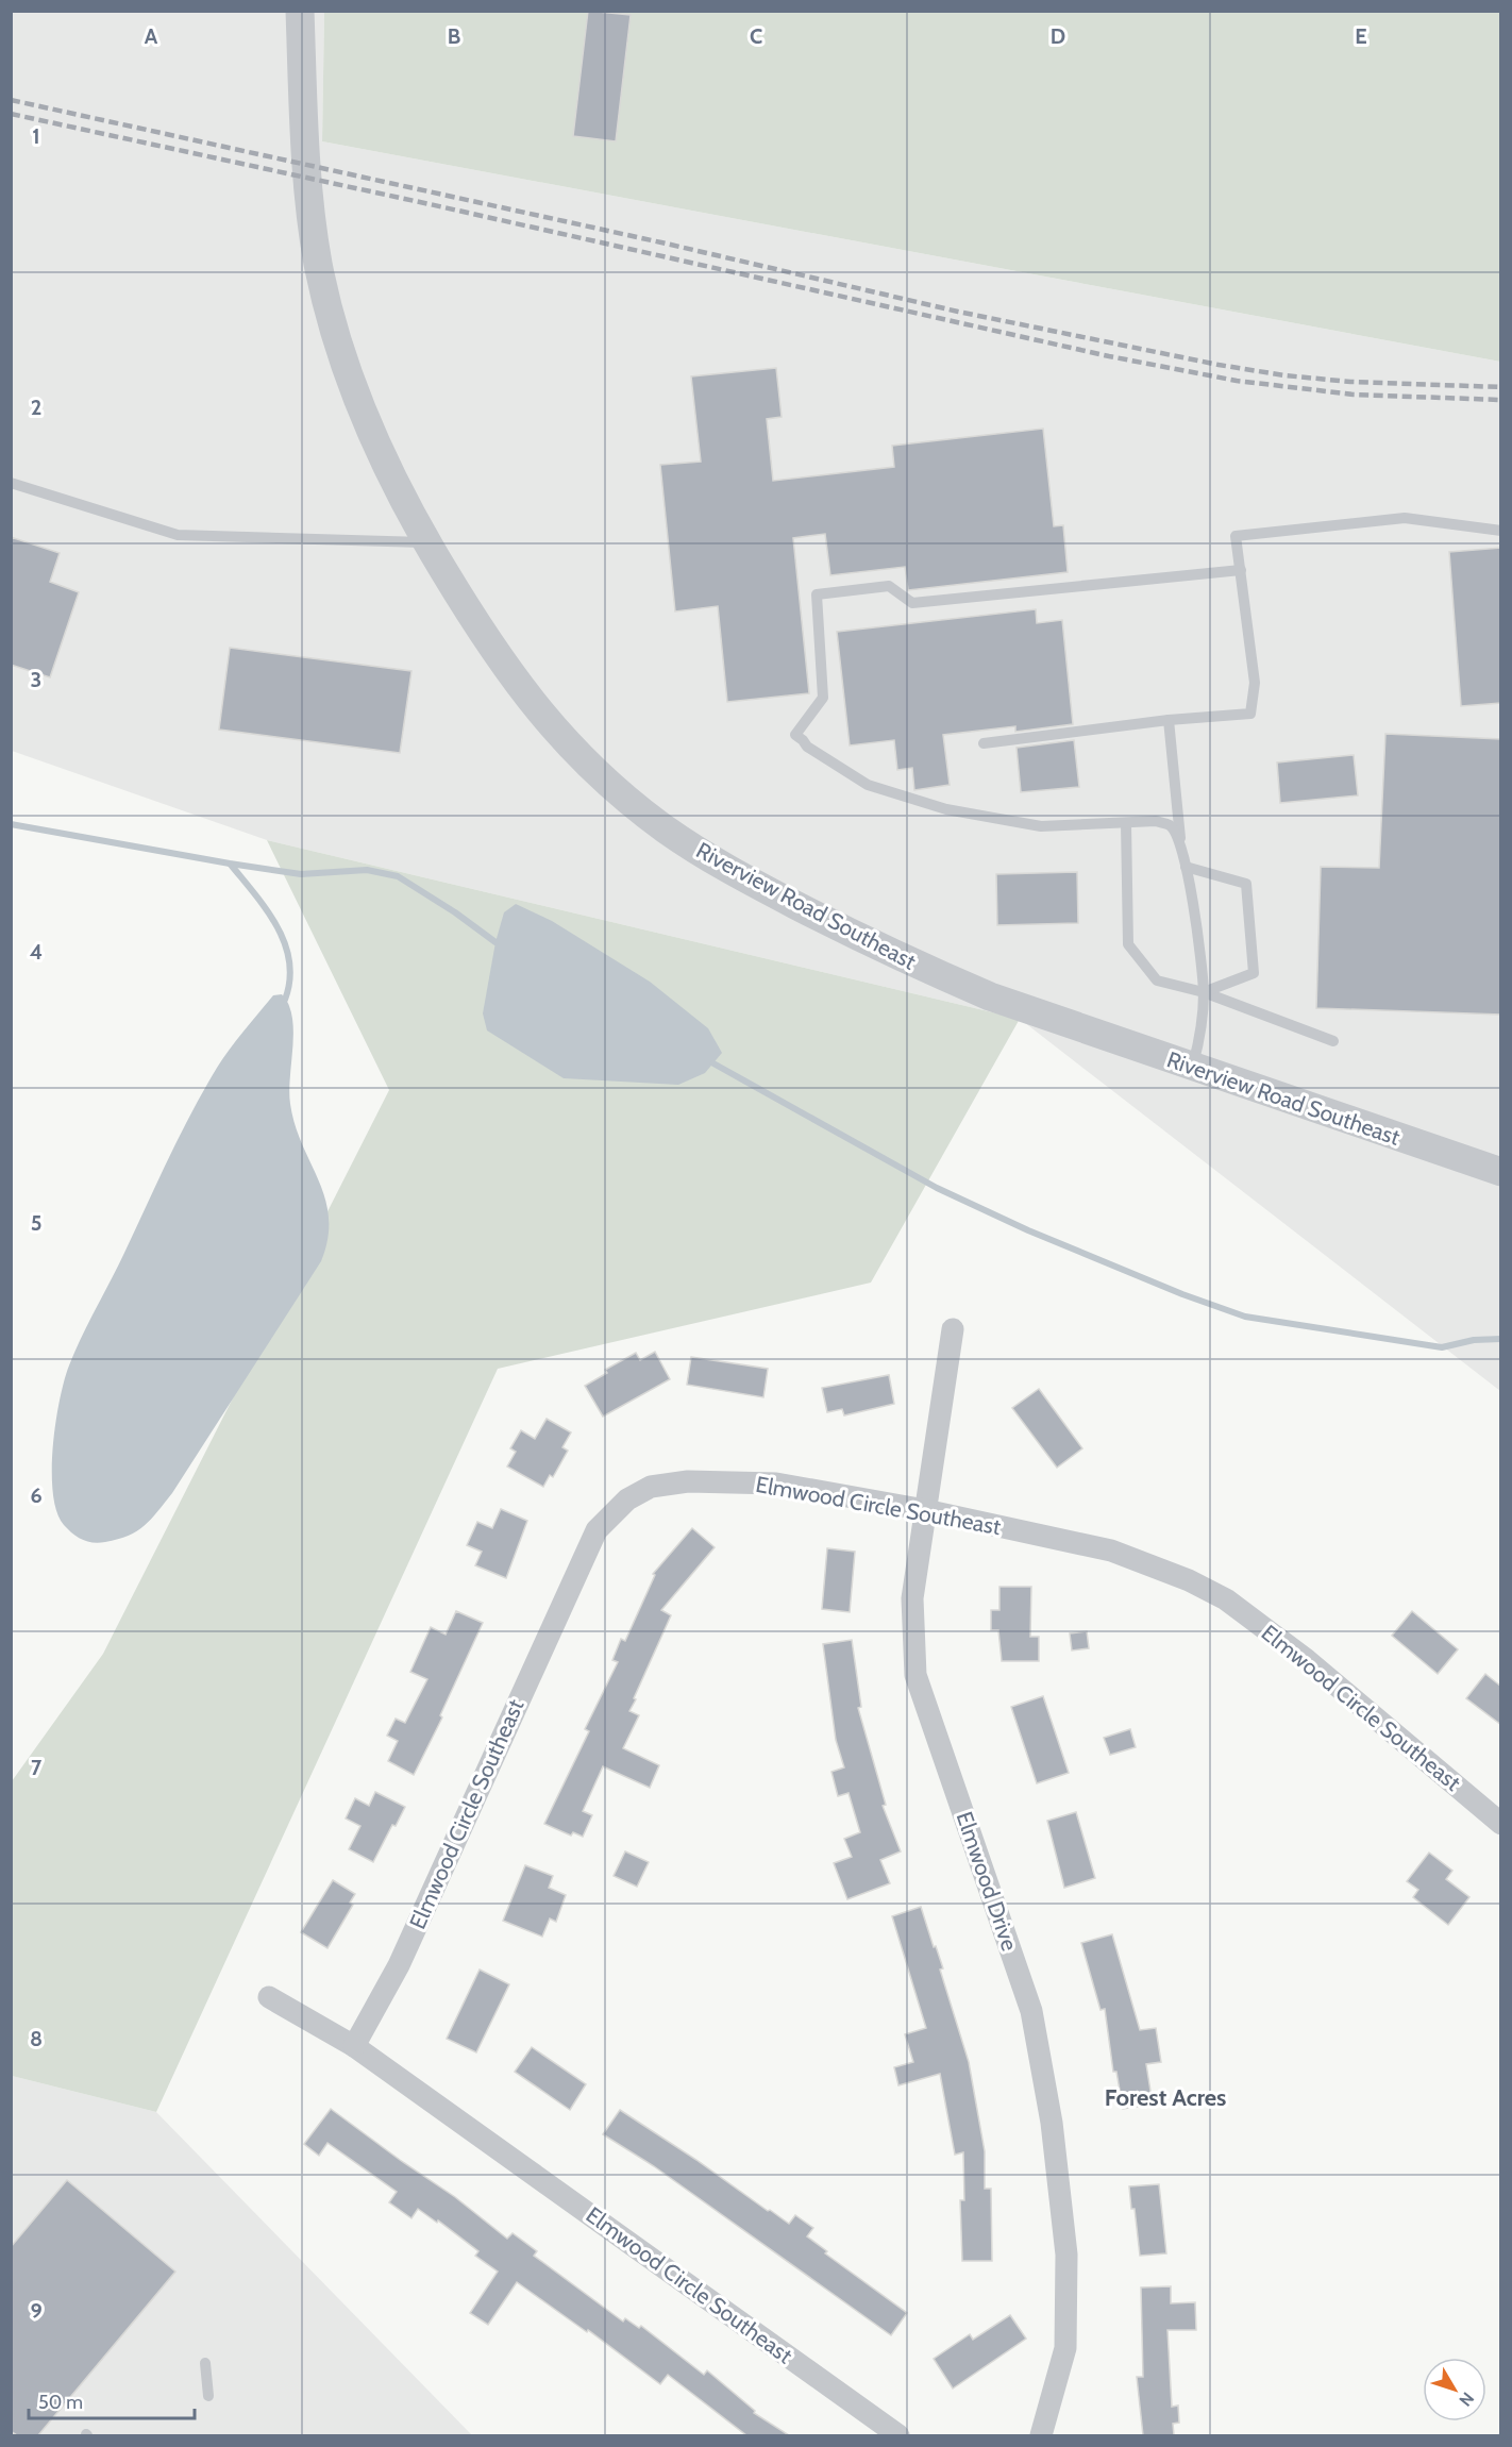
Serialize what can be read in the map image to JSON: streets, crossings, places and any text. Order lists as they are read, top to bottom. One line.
{"streets":{"street":["Riverview Road Southeast","Elmwood Circle Southeast","Elmwood Drive"]},"crossings":[["Elmwood Circle Southeast","Elmwood Drive"]],"districts":["Forest Acres"],"scale_bar":"50 m","north":"bottom right","grid":{"columns":["A","B","C","D","E"],"rows":["1","2","3","4","5","6","7","8","9"]}}
